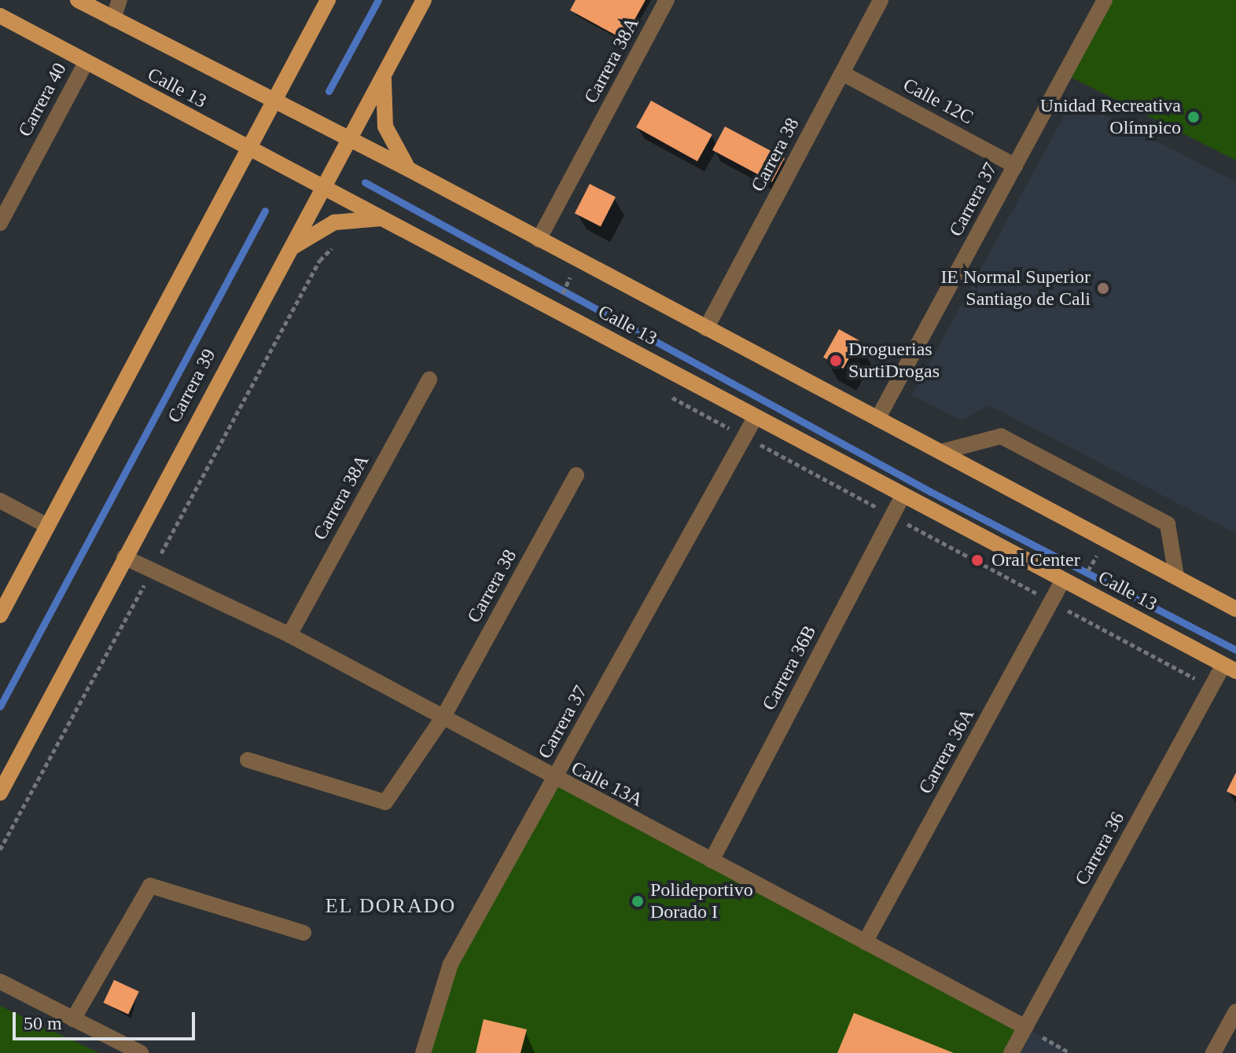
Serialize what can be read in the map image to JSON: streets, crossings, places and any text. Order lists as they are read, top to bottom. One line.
{"streets":{"main road":["Calle 13","Carrera 39"],"street":["Carrera 38A","Carrera 40","Calle 12C","Carrera 38","Carrera 37","Carrera 36B","Carrera 36A","Calle 13A","Carrera 36"]},"crossings":[["Carrera 38A","Calle 13"],["Carrera 38A","Calle 13A"],["Calle 13","Carrera 40"],["Calle 13","Carrera 38"],["Calle 13","Carrera 37"],["Calle 13","Carrera 39"],["Calle 13","Carrera 36B"],["Calle 13","Carrera 36A"],["Calle 13","Carrera 36"],["Calle 12C","Carrera 38"],["Calle 12C","Carrera 37"],["Carrera 38","Calle 13A"],["Carrera 37","Calle 13A"],["Carrera 39","Calle 13A"],["Carrera 36B","Calle 13A"],["Carrera 36A","Calle 13A"],["Calle 13A","Carrera 36"]],"districts":["EL DORADO"],"places":["Unidad Recreativa Olímpico","IE Normal Superior Santiago de Cali","Droguerias SurtiDrogas","Oral Center","Polideportivo Dorado I"],"scale_bar":"50 m"}
